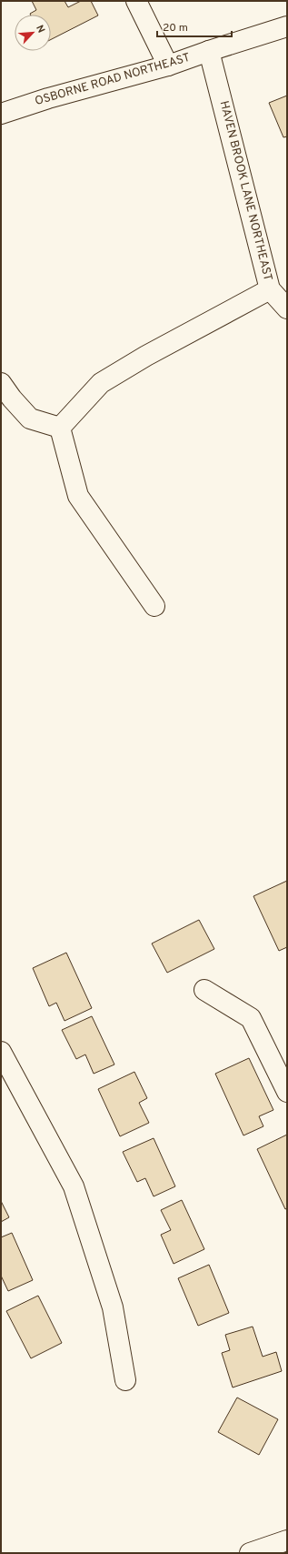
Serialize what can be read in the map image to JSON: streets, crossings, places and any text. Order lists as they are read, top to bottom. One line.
{"streets":{"street":["OSBORNE ROAD NORTHEAST","HAVEN BROOK LANE NORTHEAST"]},"crossings":[["OSBORNE ROAD NORTHEAST","HAVEN BROOK LANE NORTHEAST"]],"scale_bar":"20 m","north":"top right"}
